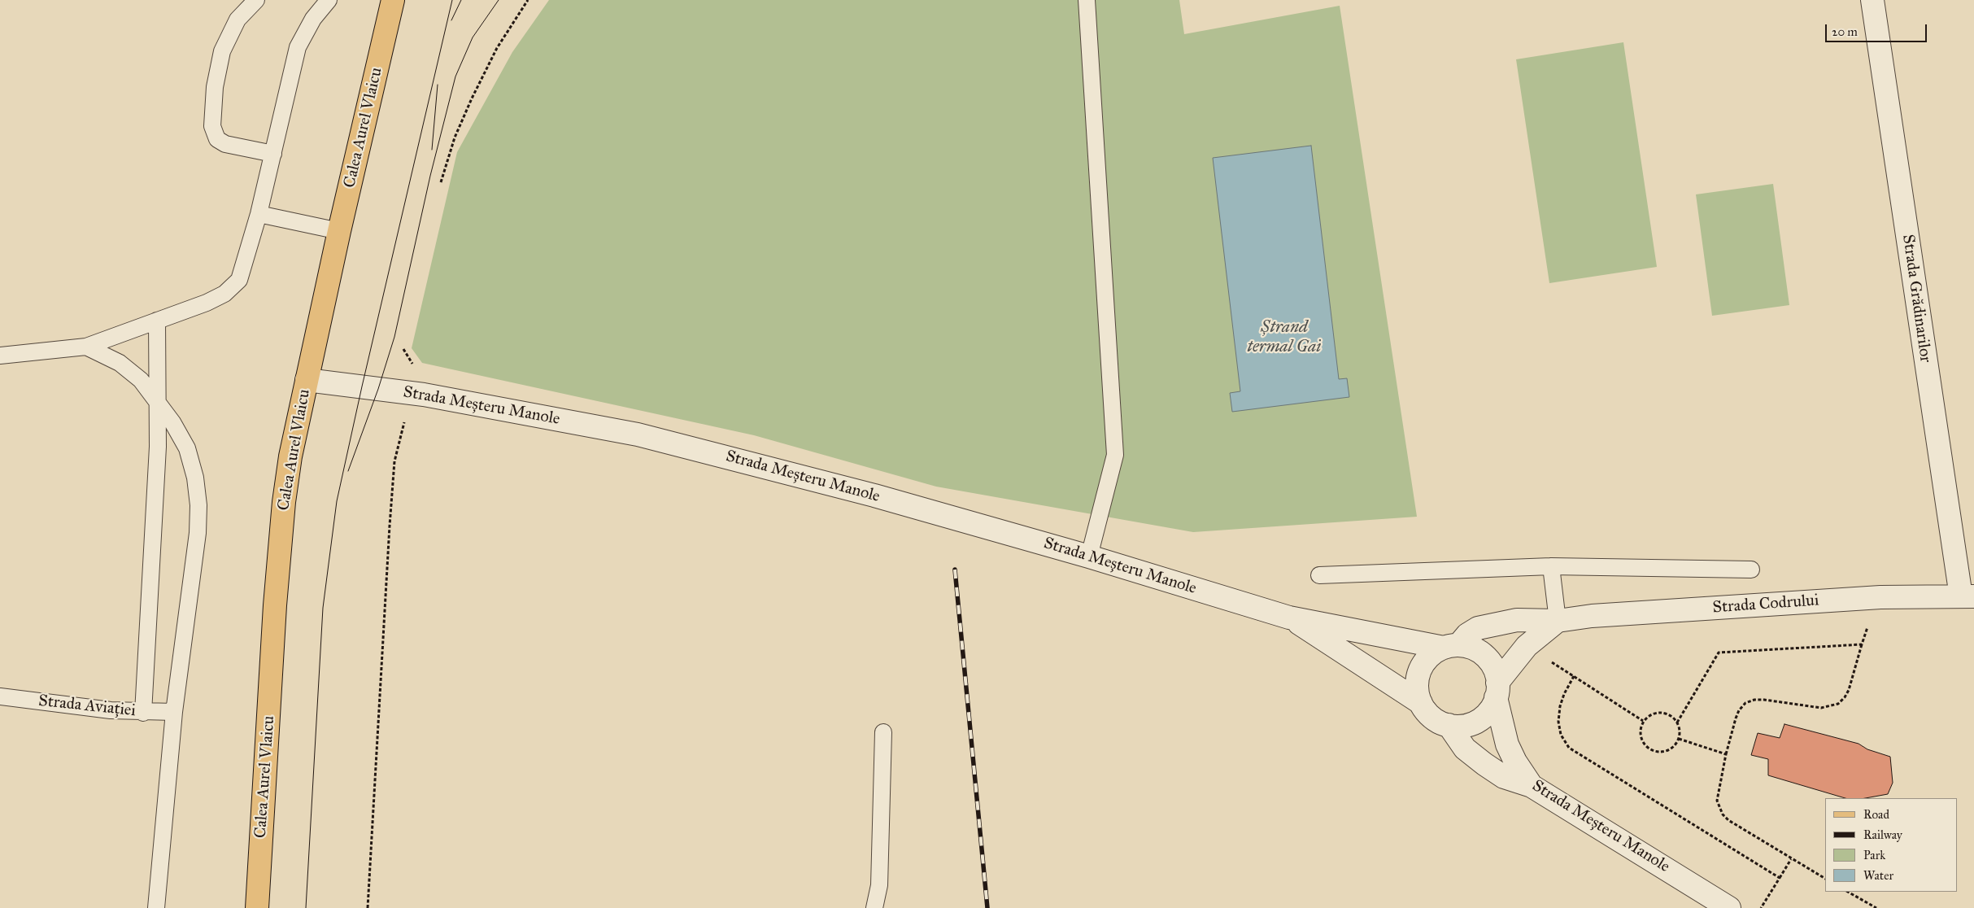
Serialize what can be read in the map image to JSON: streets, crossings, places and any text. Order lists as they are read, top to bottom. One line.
{"streets":{"main road":["Calea Aurel Vlaicu"],"street":["Strada Grădinarilor","Strada Meșteru Manole","Strada Codrului"],"lane":["Strada Aviației"]},"crossings":[["Calea Aurel Vlaicu","Strada Meșteru Manole"],["Strada Grădinarilor","Strada Codrului"],["Strada Meșteru Manole","Strada Codrului"]],"water":["Ștrand termal Gai"],"legend":["Road","Railway","Park","Water"],"scale_bar":"20 m"}
